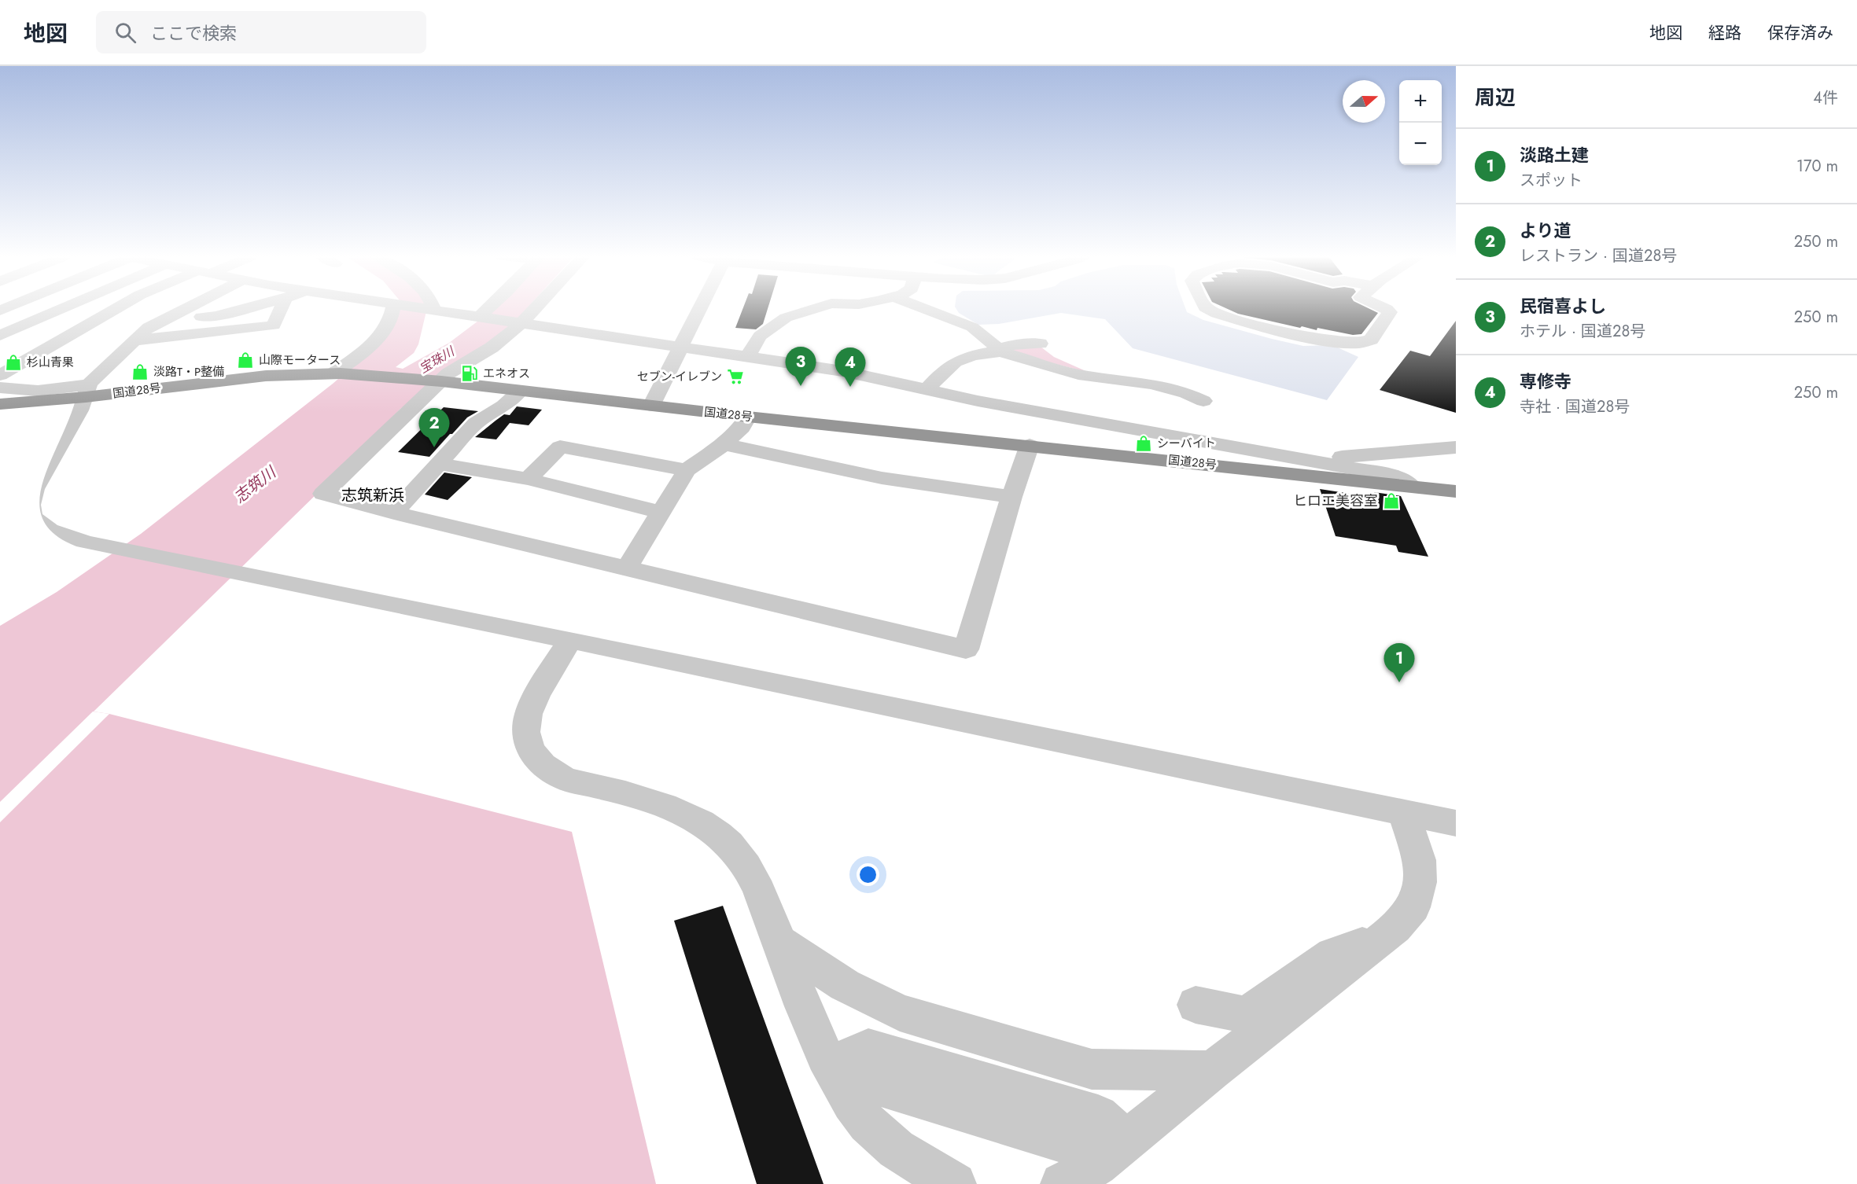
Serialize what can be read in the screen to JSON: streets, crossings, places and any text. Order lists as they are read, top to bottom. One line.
{"streets":{"highway":["国道28号"]},"districts":["志筑新浜"],"water":["宝珠川","志筑川"],"places":{"shop":["山際モータース","杉山青果","淡路T・P整備","シーバイト","ヒロエ美容室"],"fuel station":["エネオス"],"supermarket":["セブン-イレブン"]},"north":"right","page":{"header":"地図","search":"ここで検索","nav":["地図","経路","保存済み"],"heading":["周辺","4件"],"map_buttons":["+","−"],"list":[{"mark":"1","name":"淡路土建","note":"スポット","value":"170 m"},{"mark":"2","name":"より道","note":"レストラン · 国道28号","value":"250 m"},{"mark":"3","name":"民宿喜よし","note":"ホテル · 国道28号","value":"250 m"},{"mark":"4","name":"専修寺","note":"寺社 · 国道28号","value":"250 m"}],"pins":["3","4","2","1"]}}
